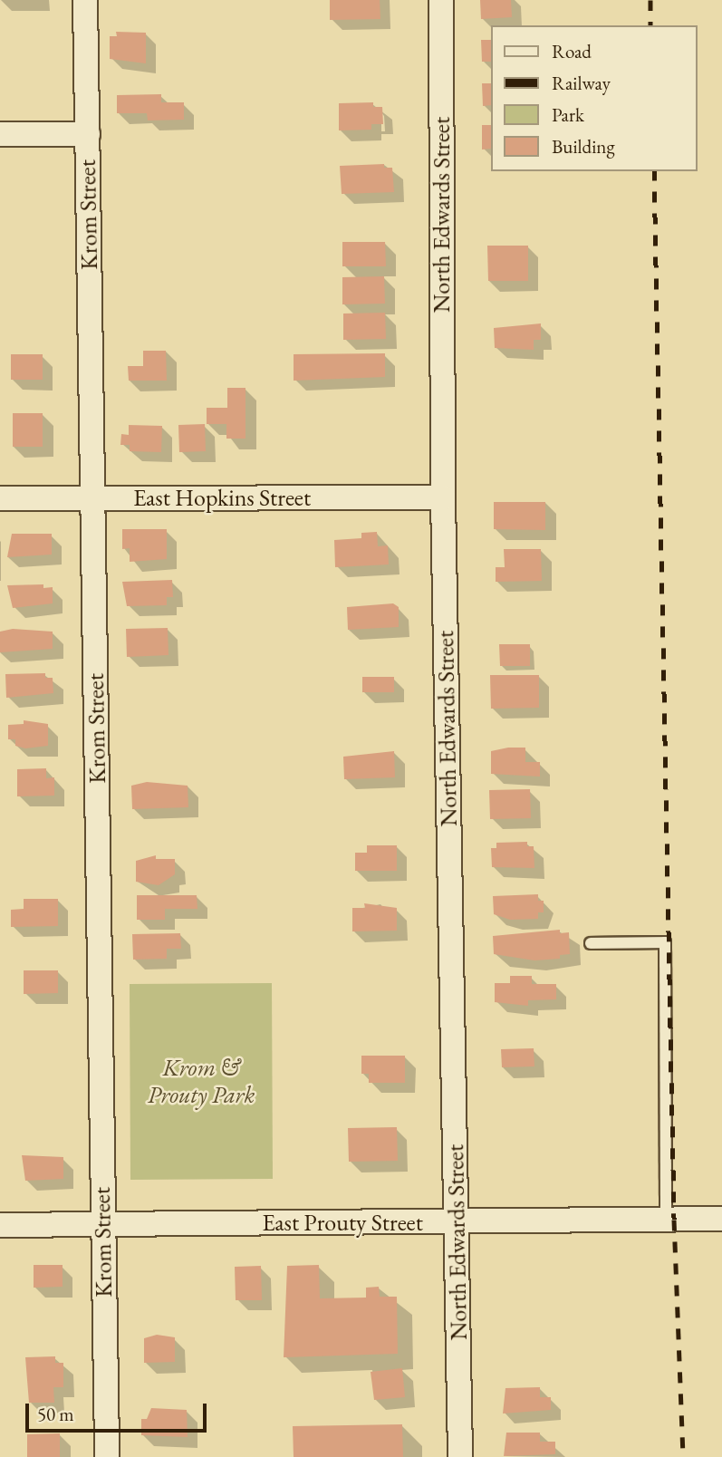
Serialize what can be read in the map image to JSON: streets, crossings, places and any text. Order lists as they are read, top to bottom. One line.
{"streets":{"street":["Krom Street","North Edwards Street","East Hopkins Street","East Prouty Street"]},"crossings":[["Krom Street","East Hopkins Street"],["Krom Street","East Prouty Street"],["North Edwards Street","East Hopkins Street"],["North Edwards Street","East Prouty Street"]],"parks":["Krom & Prouty Park"],"legend":["Road","Railway","Park","Building"],"scale_bar":"50 m"}
